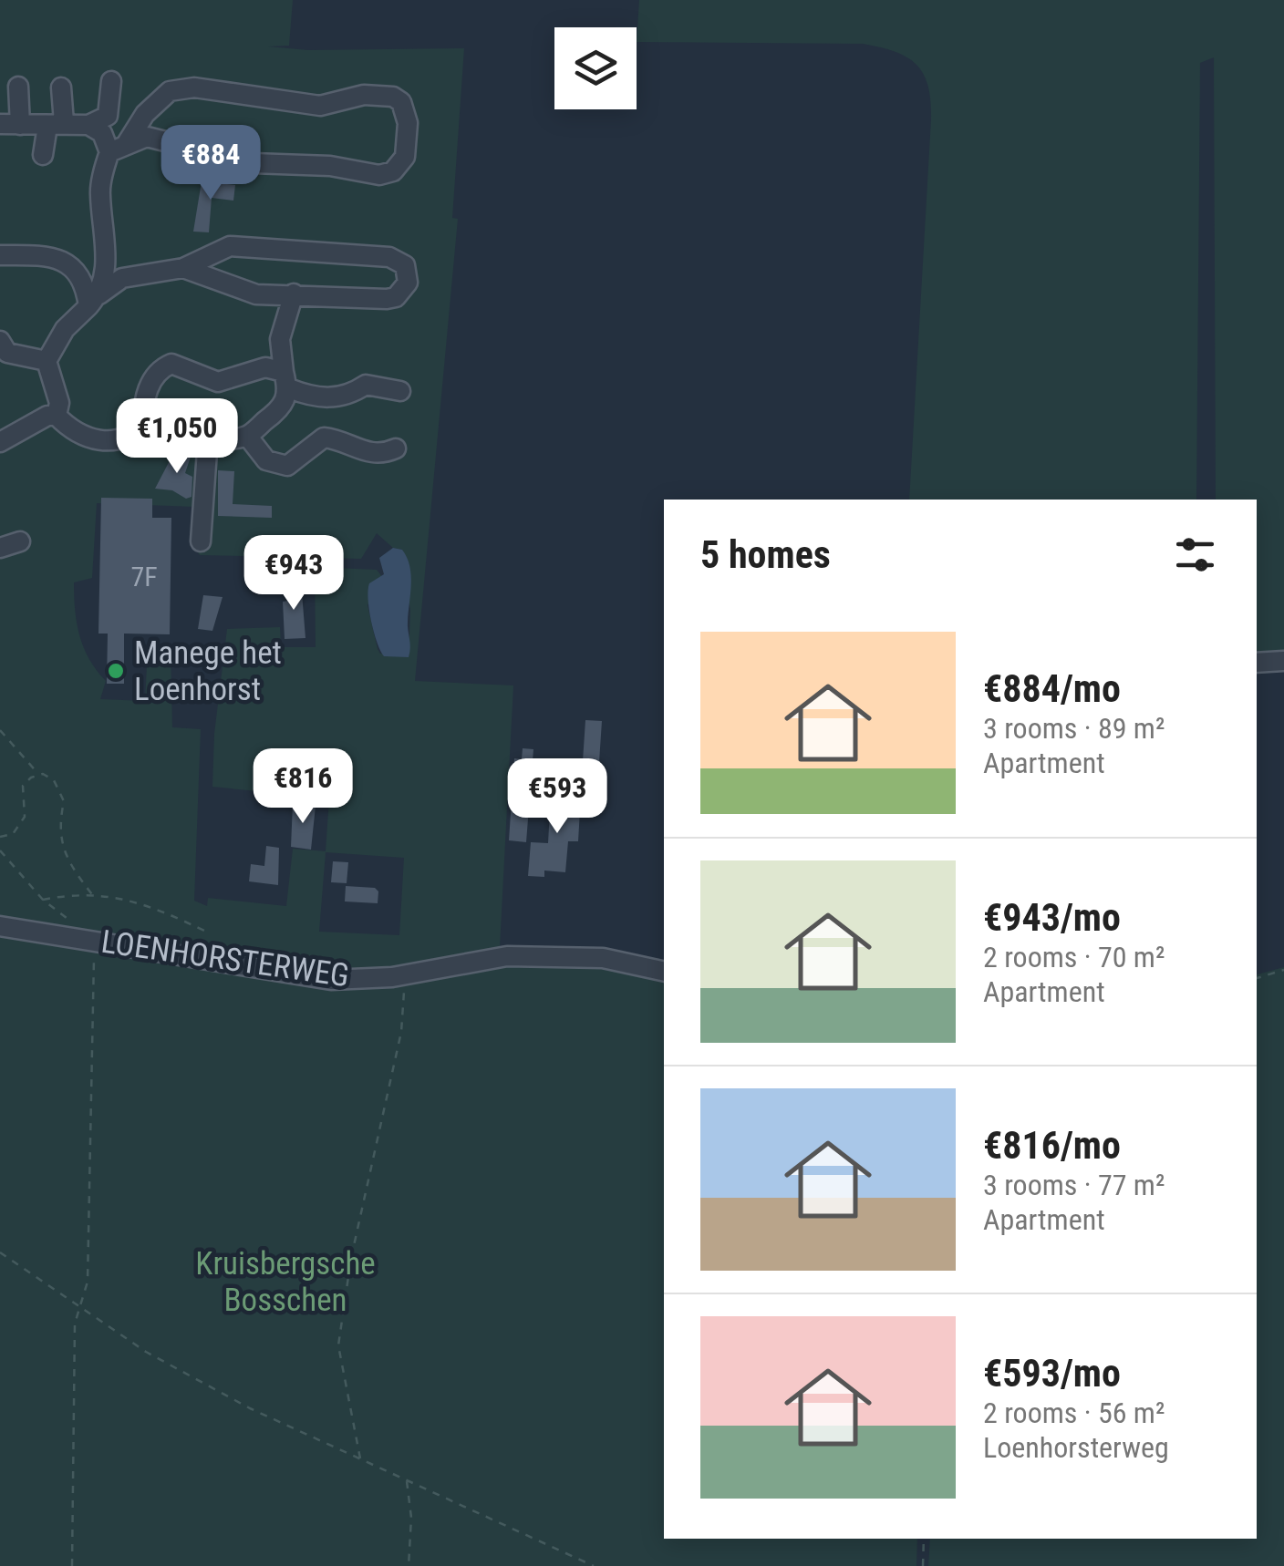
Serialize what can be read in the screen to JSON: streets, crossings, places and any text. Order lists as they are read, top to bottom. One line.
{"streets":{"street":["LOENHORSTERWEG"]},"parks":["Kruisbergsche Bosschen"],"places":["Manege het Loenhorst"],"house_numbers":["7F"],"page":{"price":["€884","€1,050","€943","€816","€593"],"heading":"5 homes","list":[{"name":"€884/mo","note":"3 rooms · 89 m² · Apartment"},{"name":"€943/mo","note":"2 rooms · 70 m² · Apartment"},{"name":"€816/mo","note":"3 rooms · 77 m² · Apartment"},{"name":"€593/mo","note":"2 rooms · 56 m² · Loenhorsterweg"}]}}
